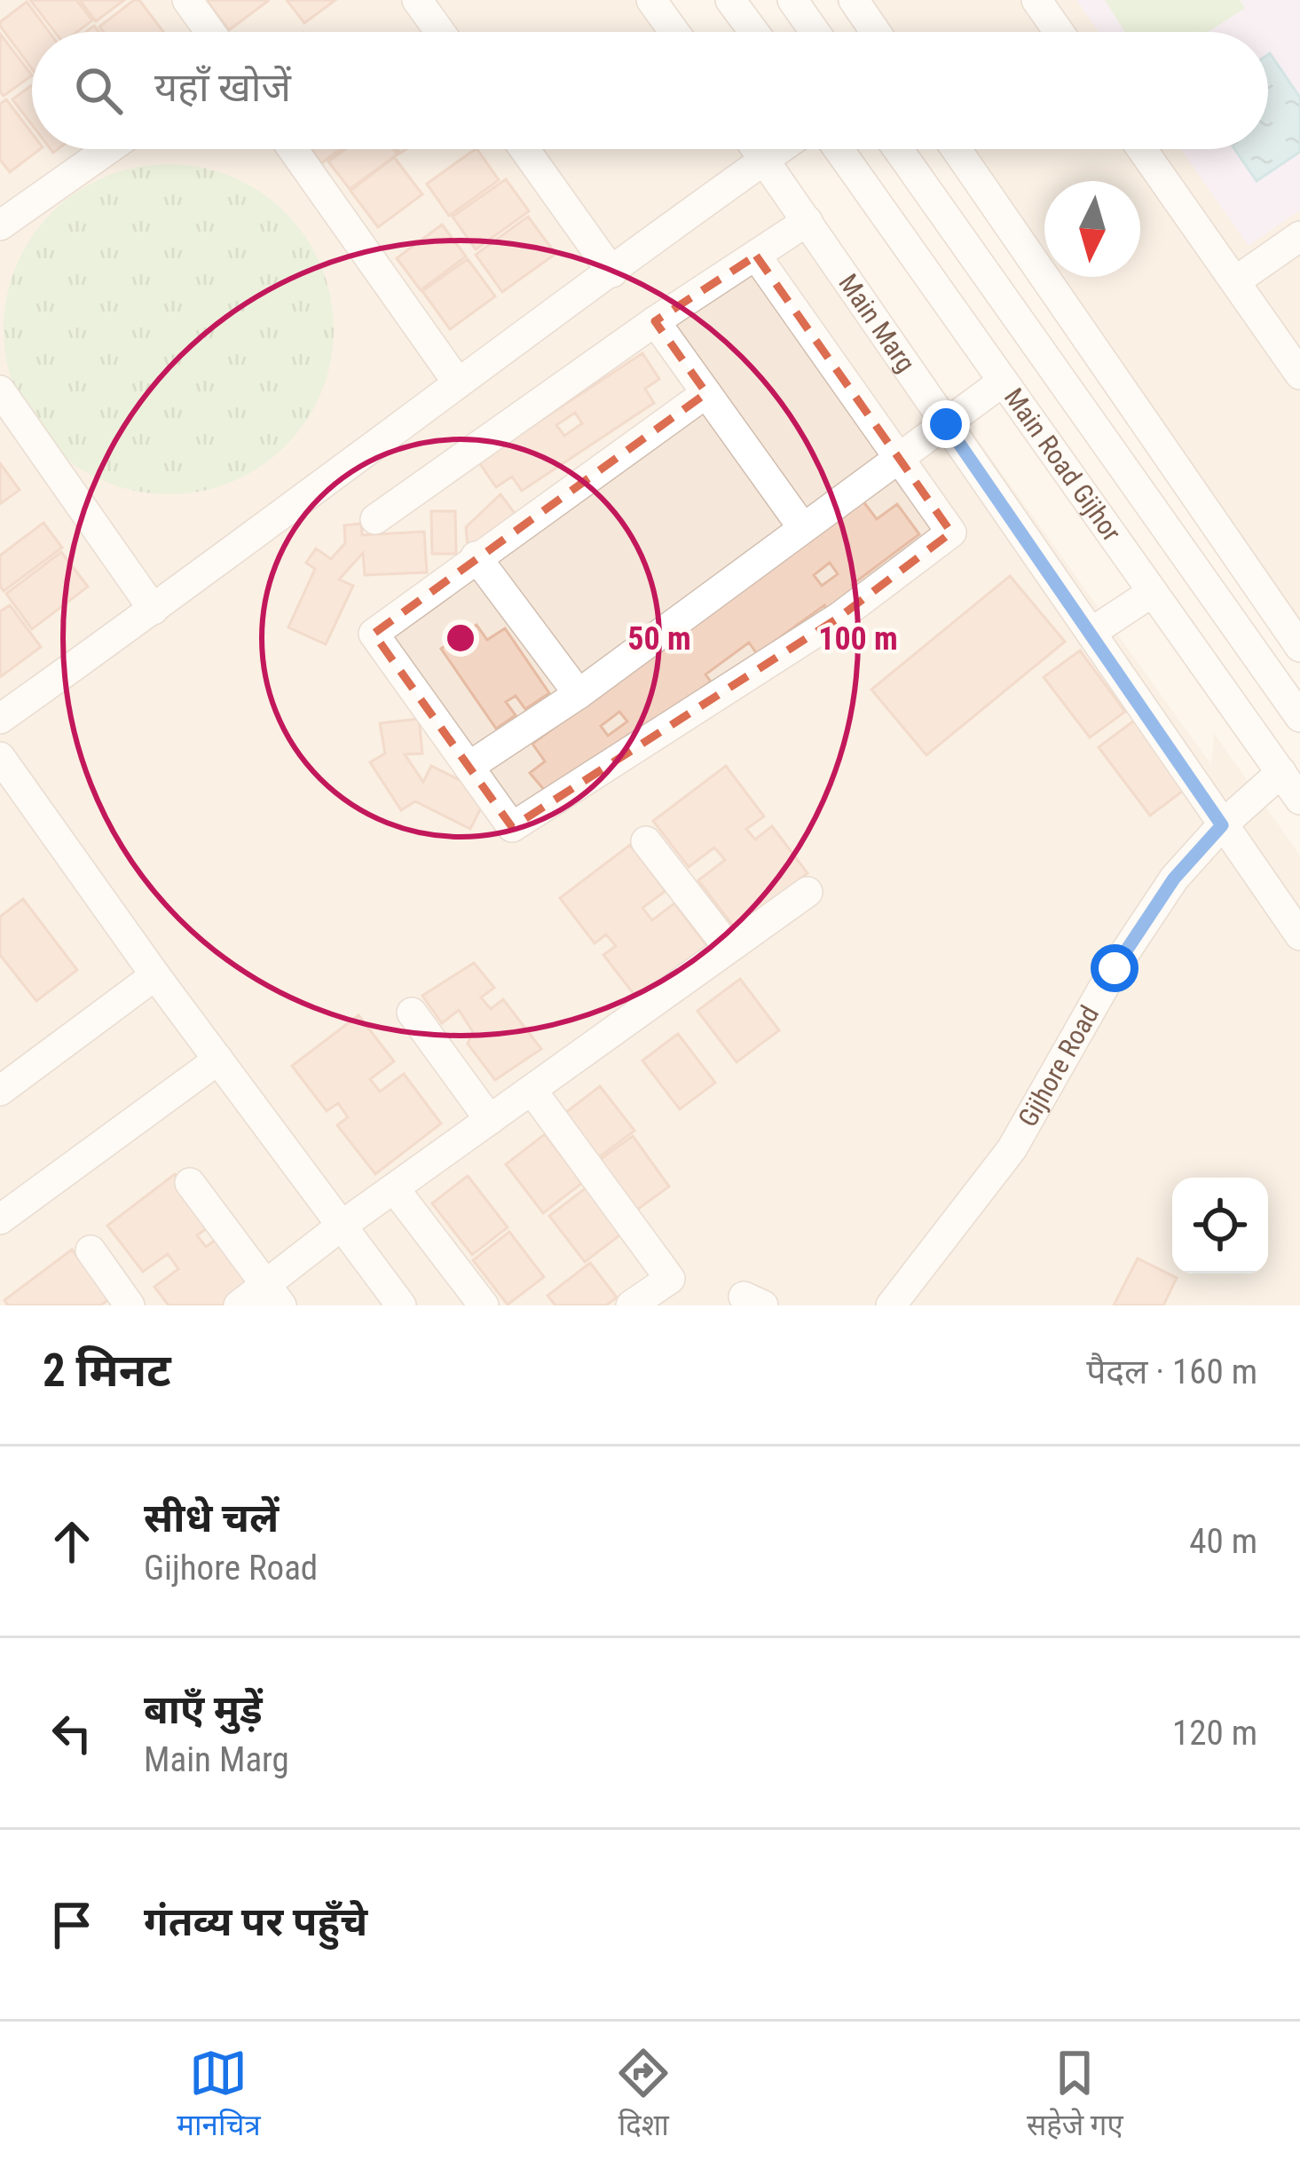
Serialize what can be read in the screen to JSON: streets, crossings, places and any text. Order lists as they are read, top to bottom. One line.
{"streets":{"street":["Main Marg","Main Road Gijhor","Gijhore Road"]},"crossings":[["Main Marg","Gijhore Road"],["Main Road Gijhor","Gijhore Road"]],"north":"bottom","page":{"search":"यहाँ खोजें","heading":["2 मिनट","पैदल · 160 m"],"list":[["सीधे चलें","Gijhore Road","40 m"],["बाएँ मुड़ें","Main Marg","120 m"],"गंतव्य पर पहुँचे"],"nav":["मानचित्र","दिशा","सहेजे गए"]},"rings":["50 m","100 m"]}
